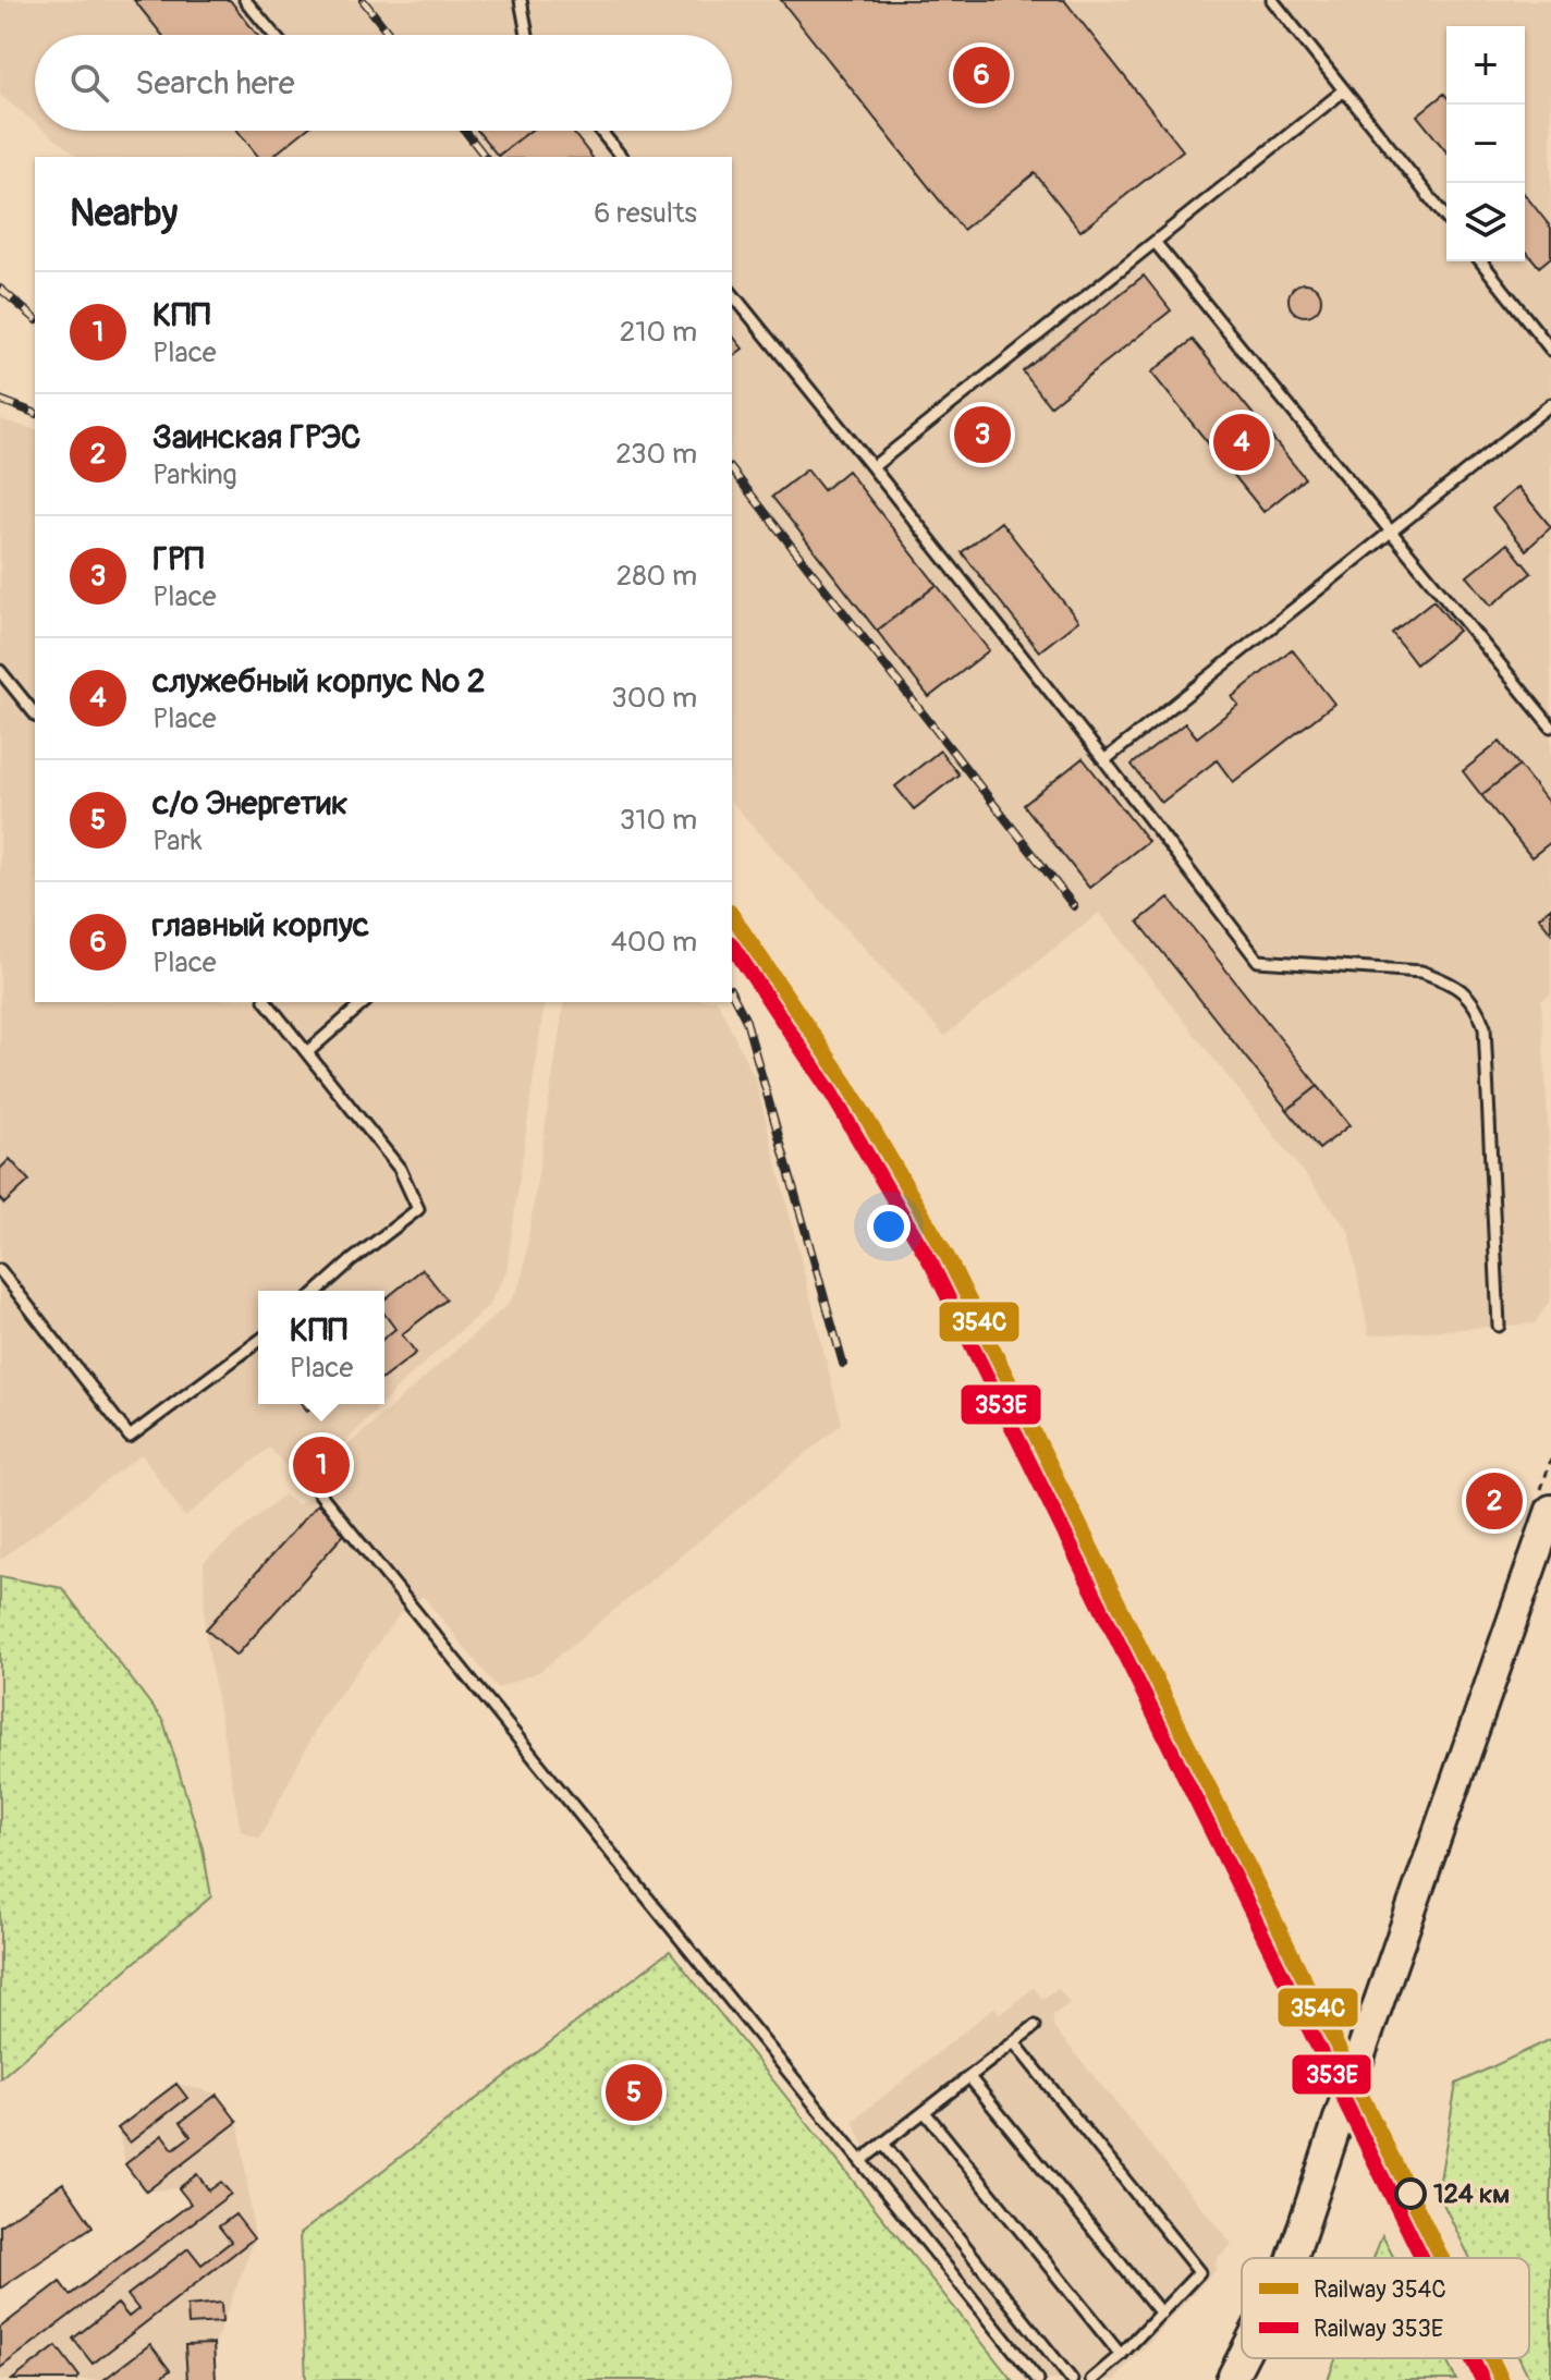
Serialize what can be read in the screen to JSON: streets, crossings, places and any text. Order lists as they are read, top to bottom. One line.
{"places":["124 км"],"lines":["rail line 354С","rail line 353Е"],"legend":["Railway 354С","Railway 353Е"],"page":{"map_buttons":["+","−"],"search":"Search here","pins":["6","3","4","1","2","5"],"heading":["Nearby","6 results"],"list":[{"mark":"1","name":"КПП","note":"Place","value":"210 m"},{"mark":"2","name":"Заинская ГРЭС","note":"Parking","value":"230 m"},{"mark":"3","name":"ГРП","note":"Place","value":"280 m"},{"mark":"4","name":"служебный корпус № 2","note":"Place","value":"300 m"},{"mark":"5","name":"с/о Энергетик","note":"Park","value":"310 m"},{"mark":"6","name":"главный корпус","note":"Place","value":"400 m"}],"popup":["КПП","Place"]}}
